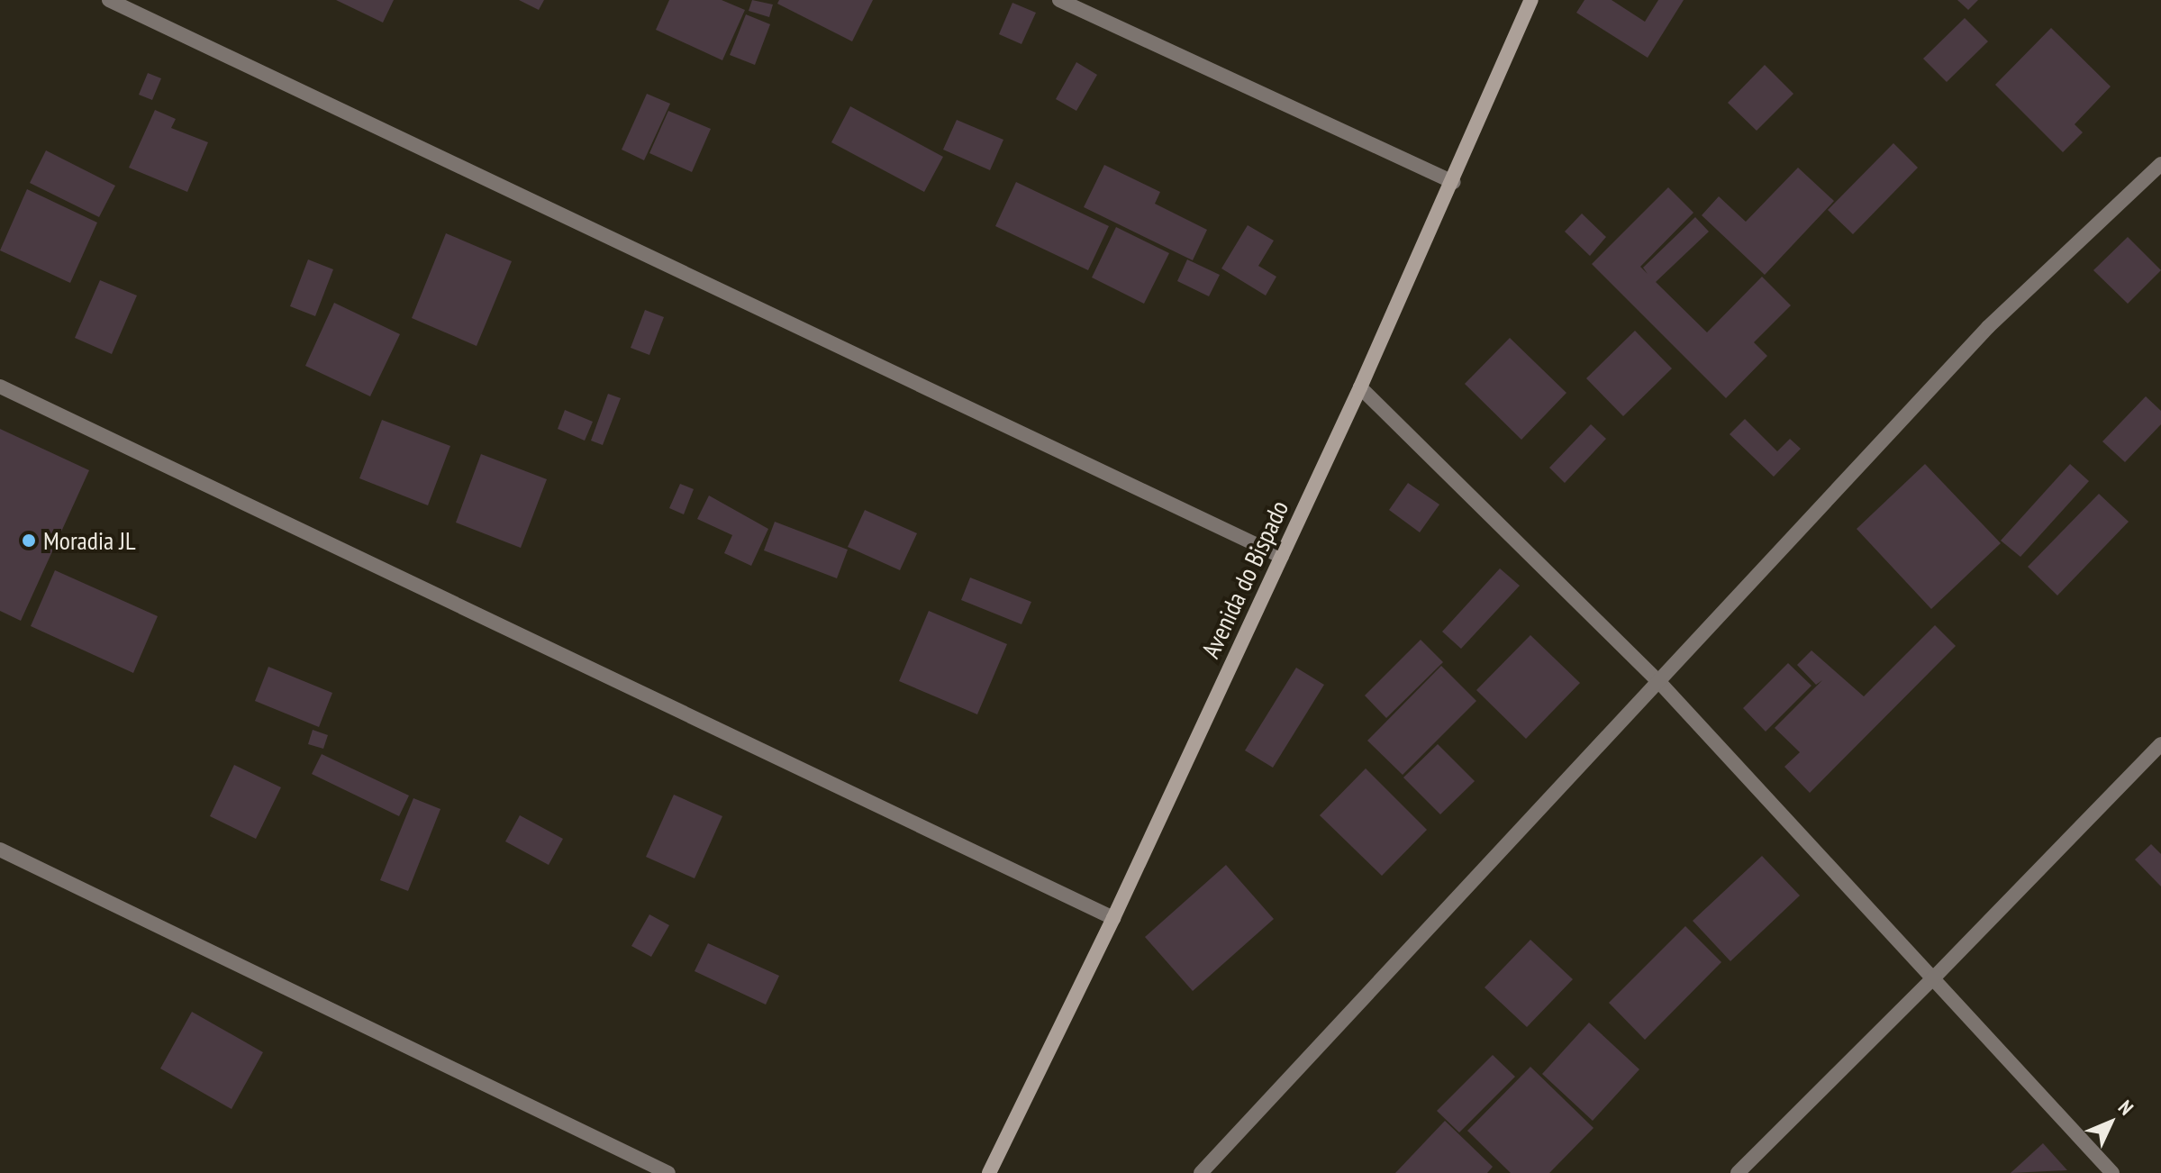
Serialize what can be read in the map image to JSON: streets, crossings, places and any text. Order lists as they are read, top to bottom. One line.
{"streets":{"main road":["Avenida do Bispado"]},"places":["Moradia JL"],"north":"top right"}
